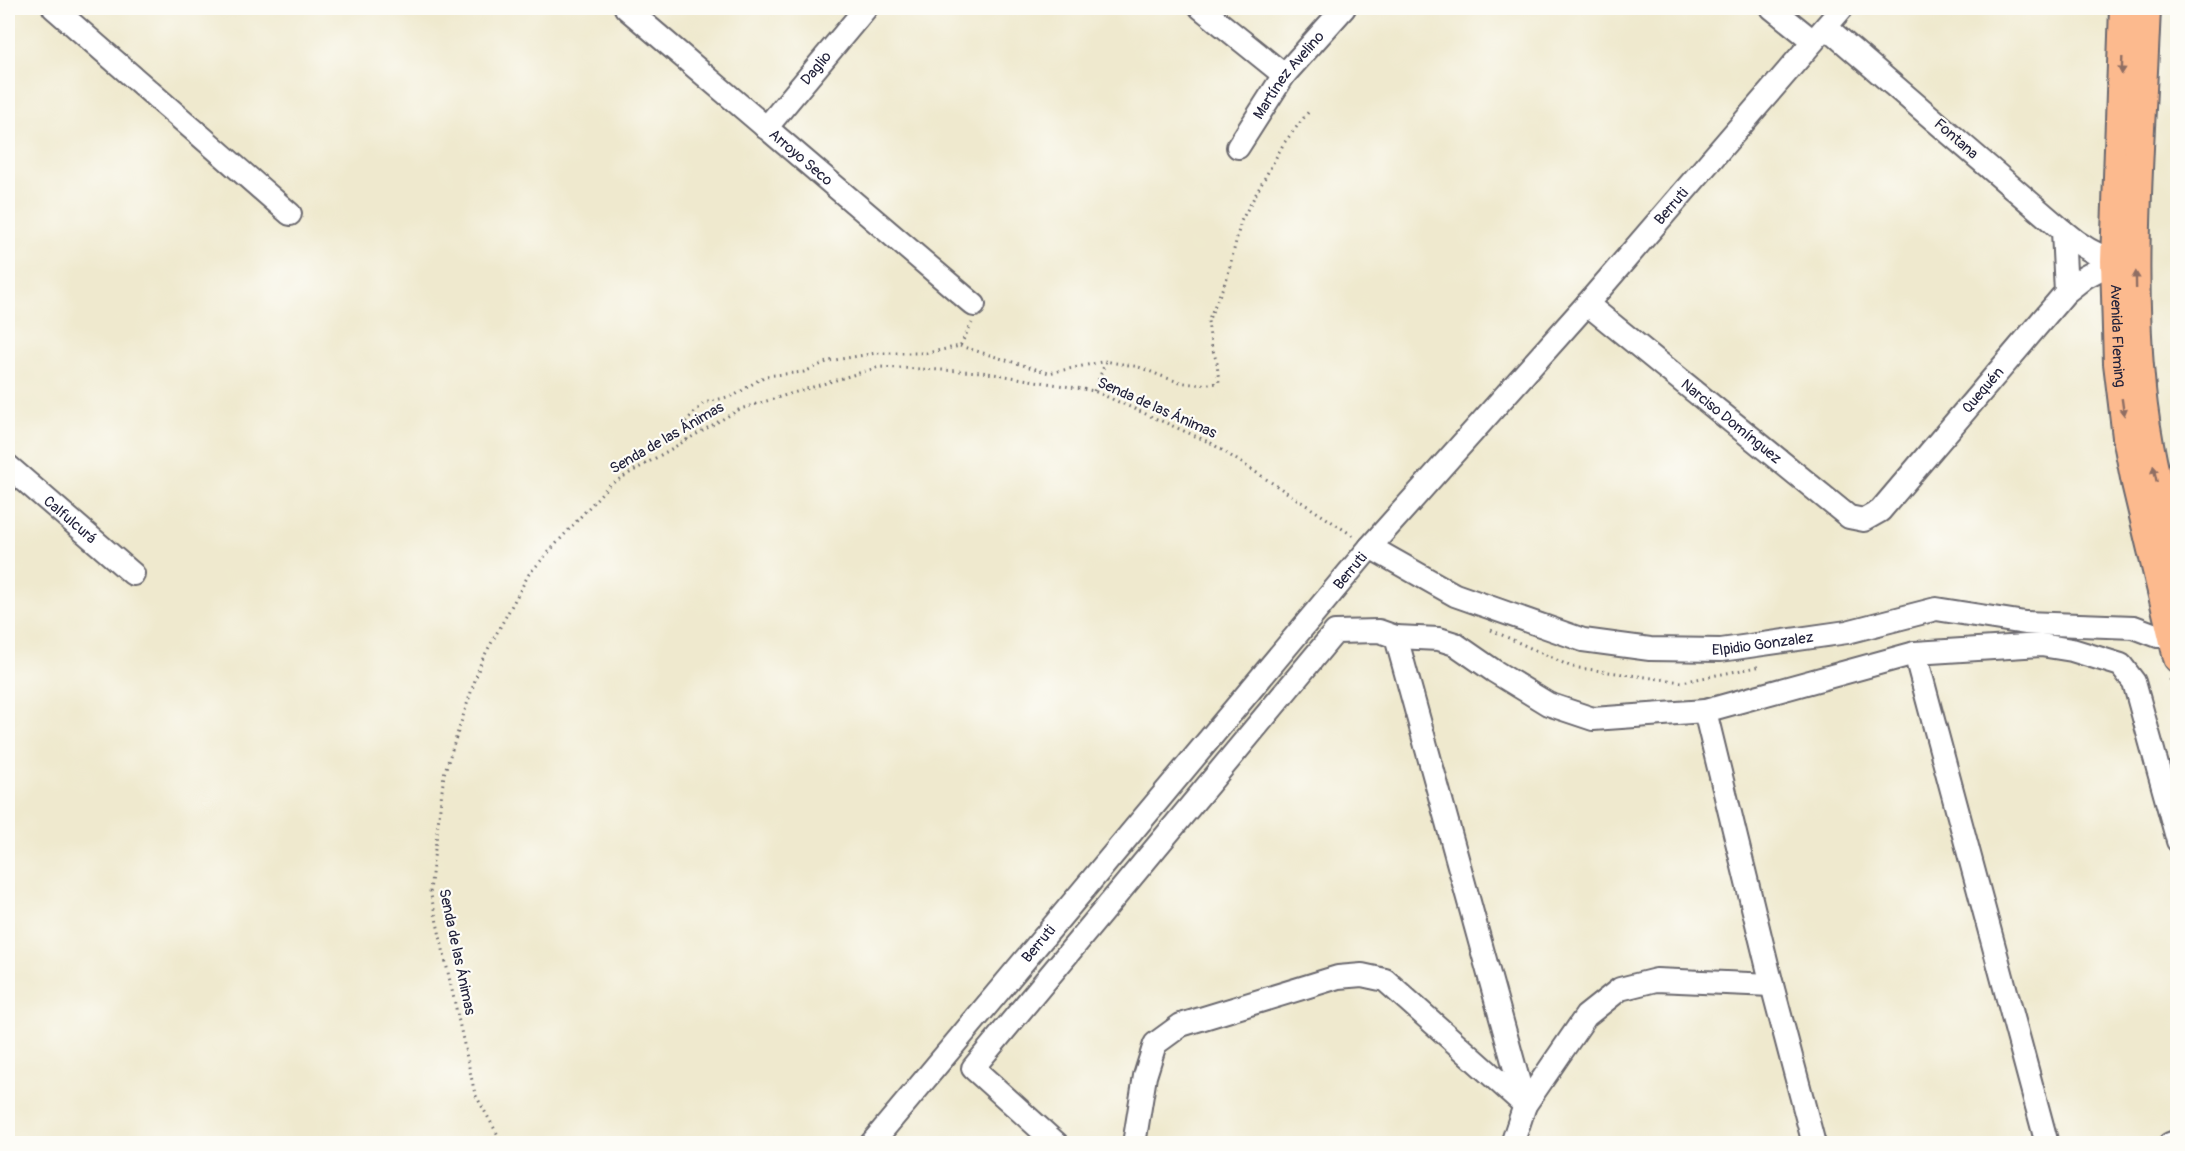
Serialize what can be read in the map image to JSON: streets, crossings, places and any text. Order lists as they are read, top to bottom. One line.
{"streets":{"main road":["Avenida Fleming"],"street":["Daglio","Martínez Avelino","Fontana","Arroyo Seco","Berruti","Quequén","Narciso Domínguez","Calfulcurá","Elpidio Gonzalez"],"path":["Senda de las Ánimas"]},"crossings":[["Daglio","Arroyo Seco"],["Fontana","Berruti"],["Fontana","Avenida Fleming"],["Fontana","Quequén"],["Berruti","Senda de las Ánimas"],["Berruti","Narciso Domínguez"],["Berruti","Elpidio Gonzalez"],["Avenida Fleming","Quequén"],["Avenida Fleming","Elpidio Gonzalez"],["Quequén","Narciso Domínguez"],["Senda de las Ánimas","Elpidio Gonzalez"]]}
